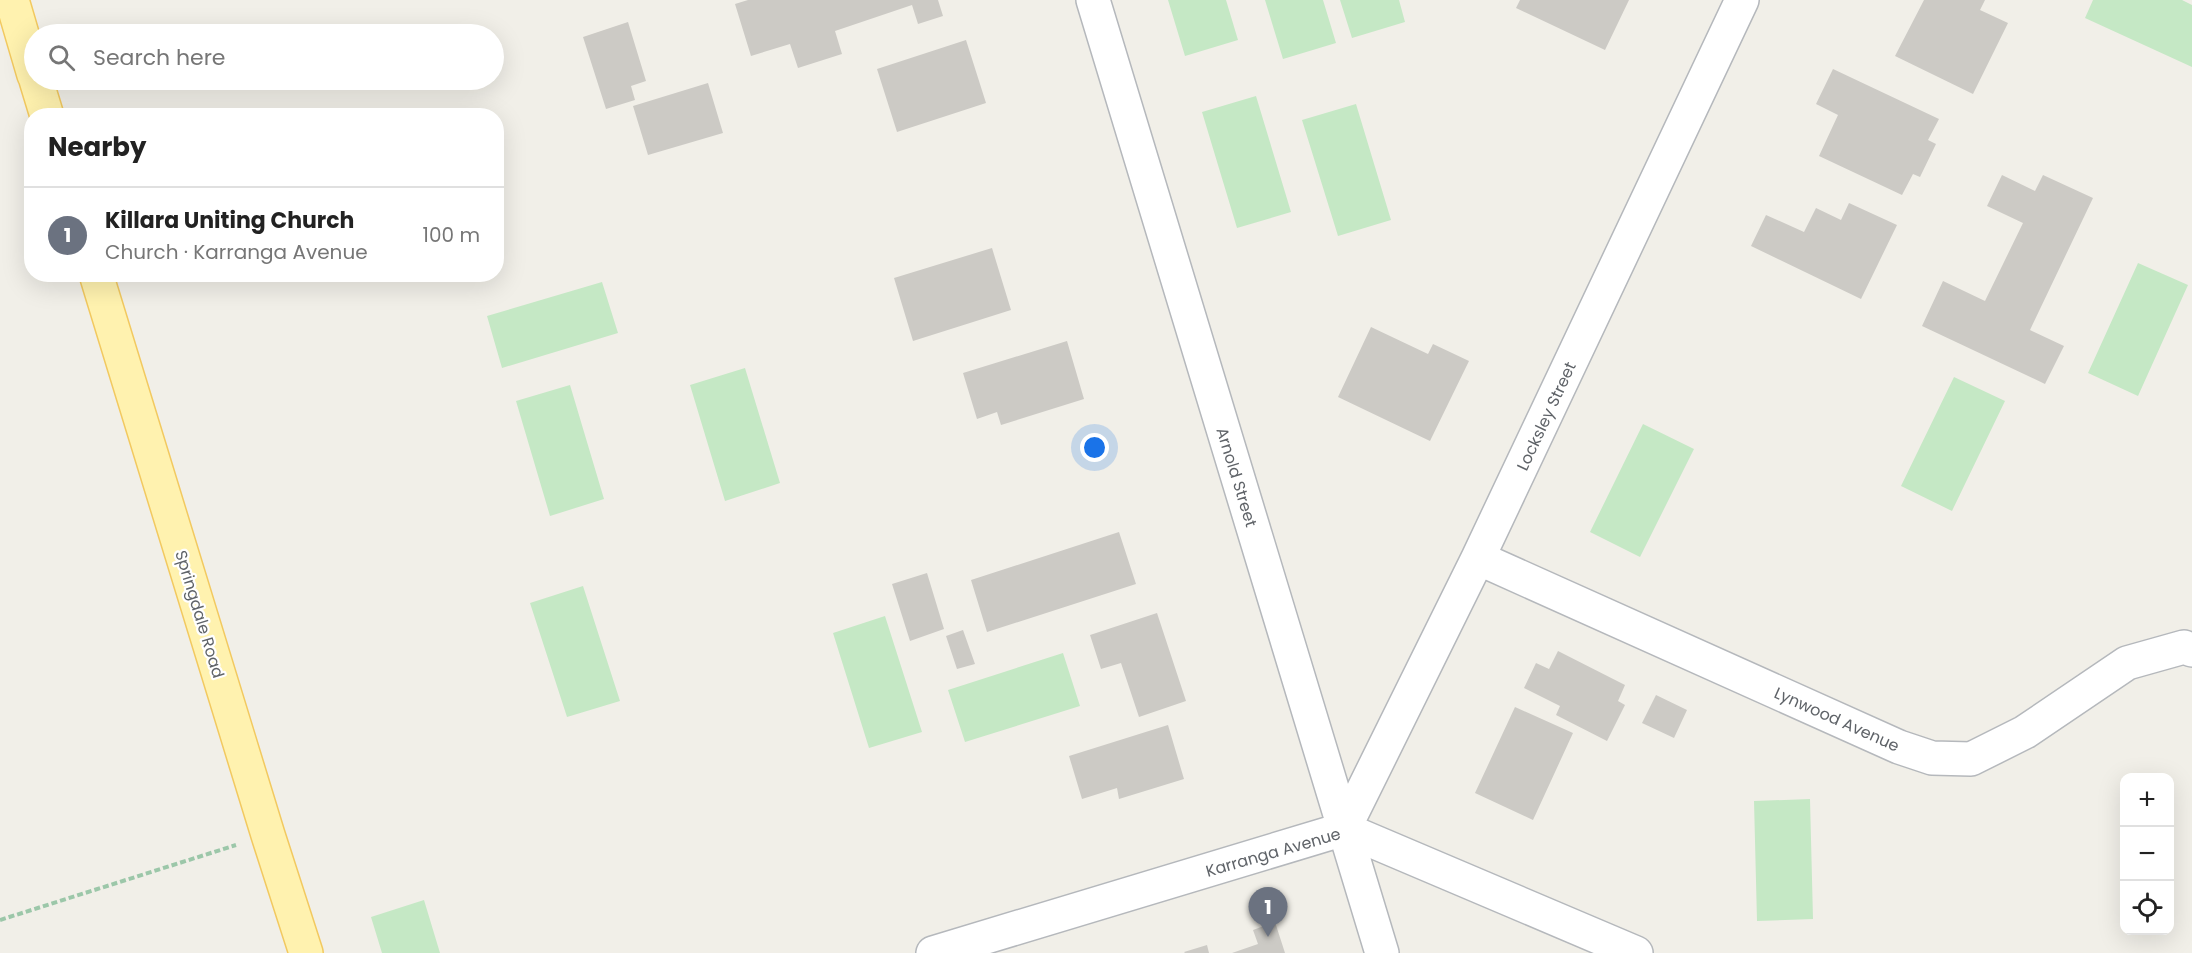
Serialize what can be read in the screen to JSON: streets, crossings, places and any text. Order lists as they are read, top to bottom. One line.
{"streets":{"main road":["Springdale Road"],"street":["Locksley Street","Arnold Street","Lynwood Avenue","Karranga Avenue"]},"crossings":[["Locksley Street","Arnold Street"],["Locksley Street","Lynwood Avenue"],["Locksley Street","Karranga Avenue"],["Arnold Street","Karranga Avenue"]],"page":{"search":"Search here","heading":"Nearby","list":[{"mark":"1","name":"Killara Uniting Church","note":"Church · Karranga Avenue","value":"100 m"}],"map_buttons":["+","−"],"pins":"1"}}
